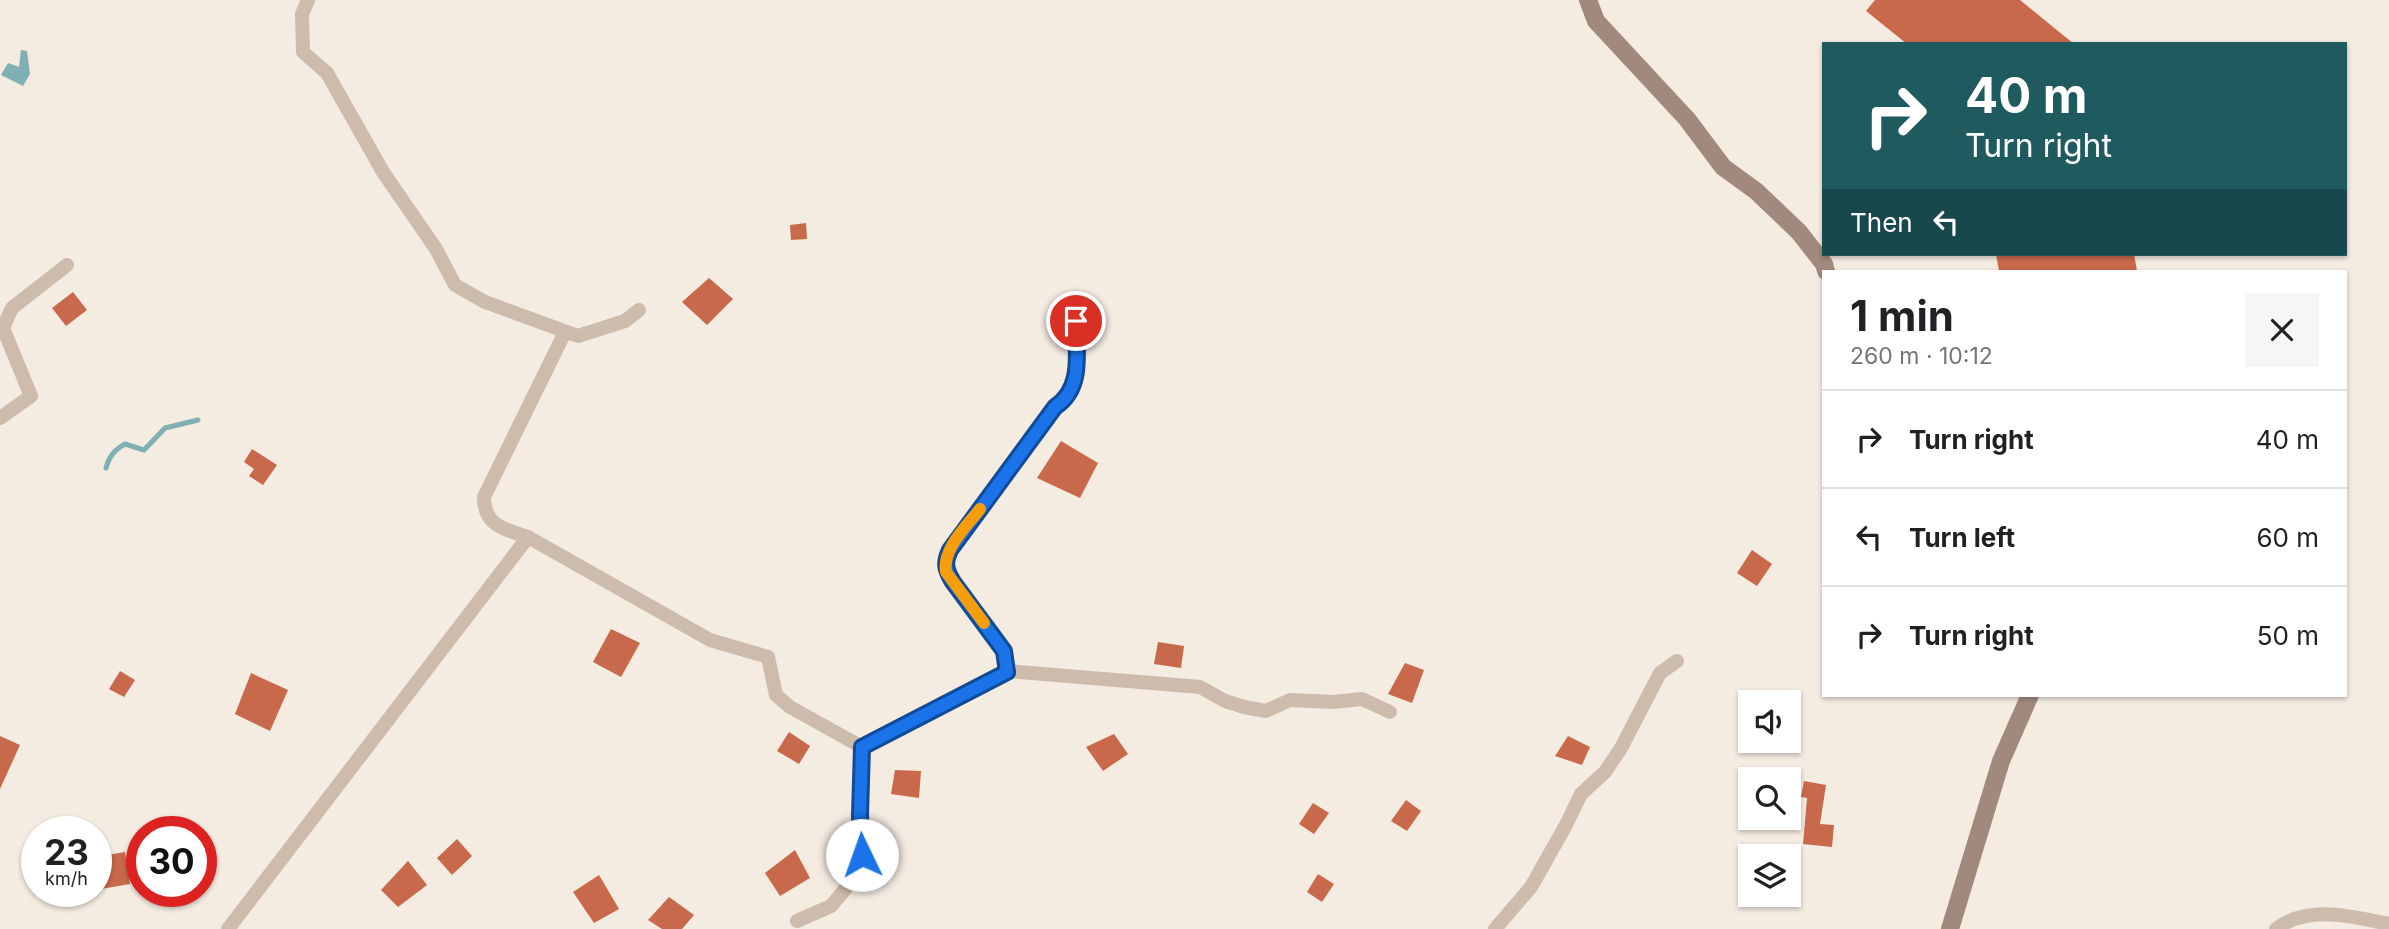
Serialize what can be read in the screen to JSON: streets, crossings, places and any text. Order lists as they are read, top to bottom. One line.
{"page":{"turn":["40 m","Turn right"],"then":"Then","heading":["1 min","260 m · 10:12"],"list":[{"name":"Turn right","value":"40 m"},{"name":"Turn left","value":"60 m"},{"name":"Turn right","value":"50 m"}],"speed":"23 km/h","limit":"30"}}
